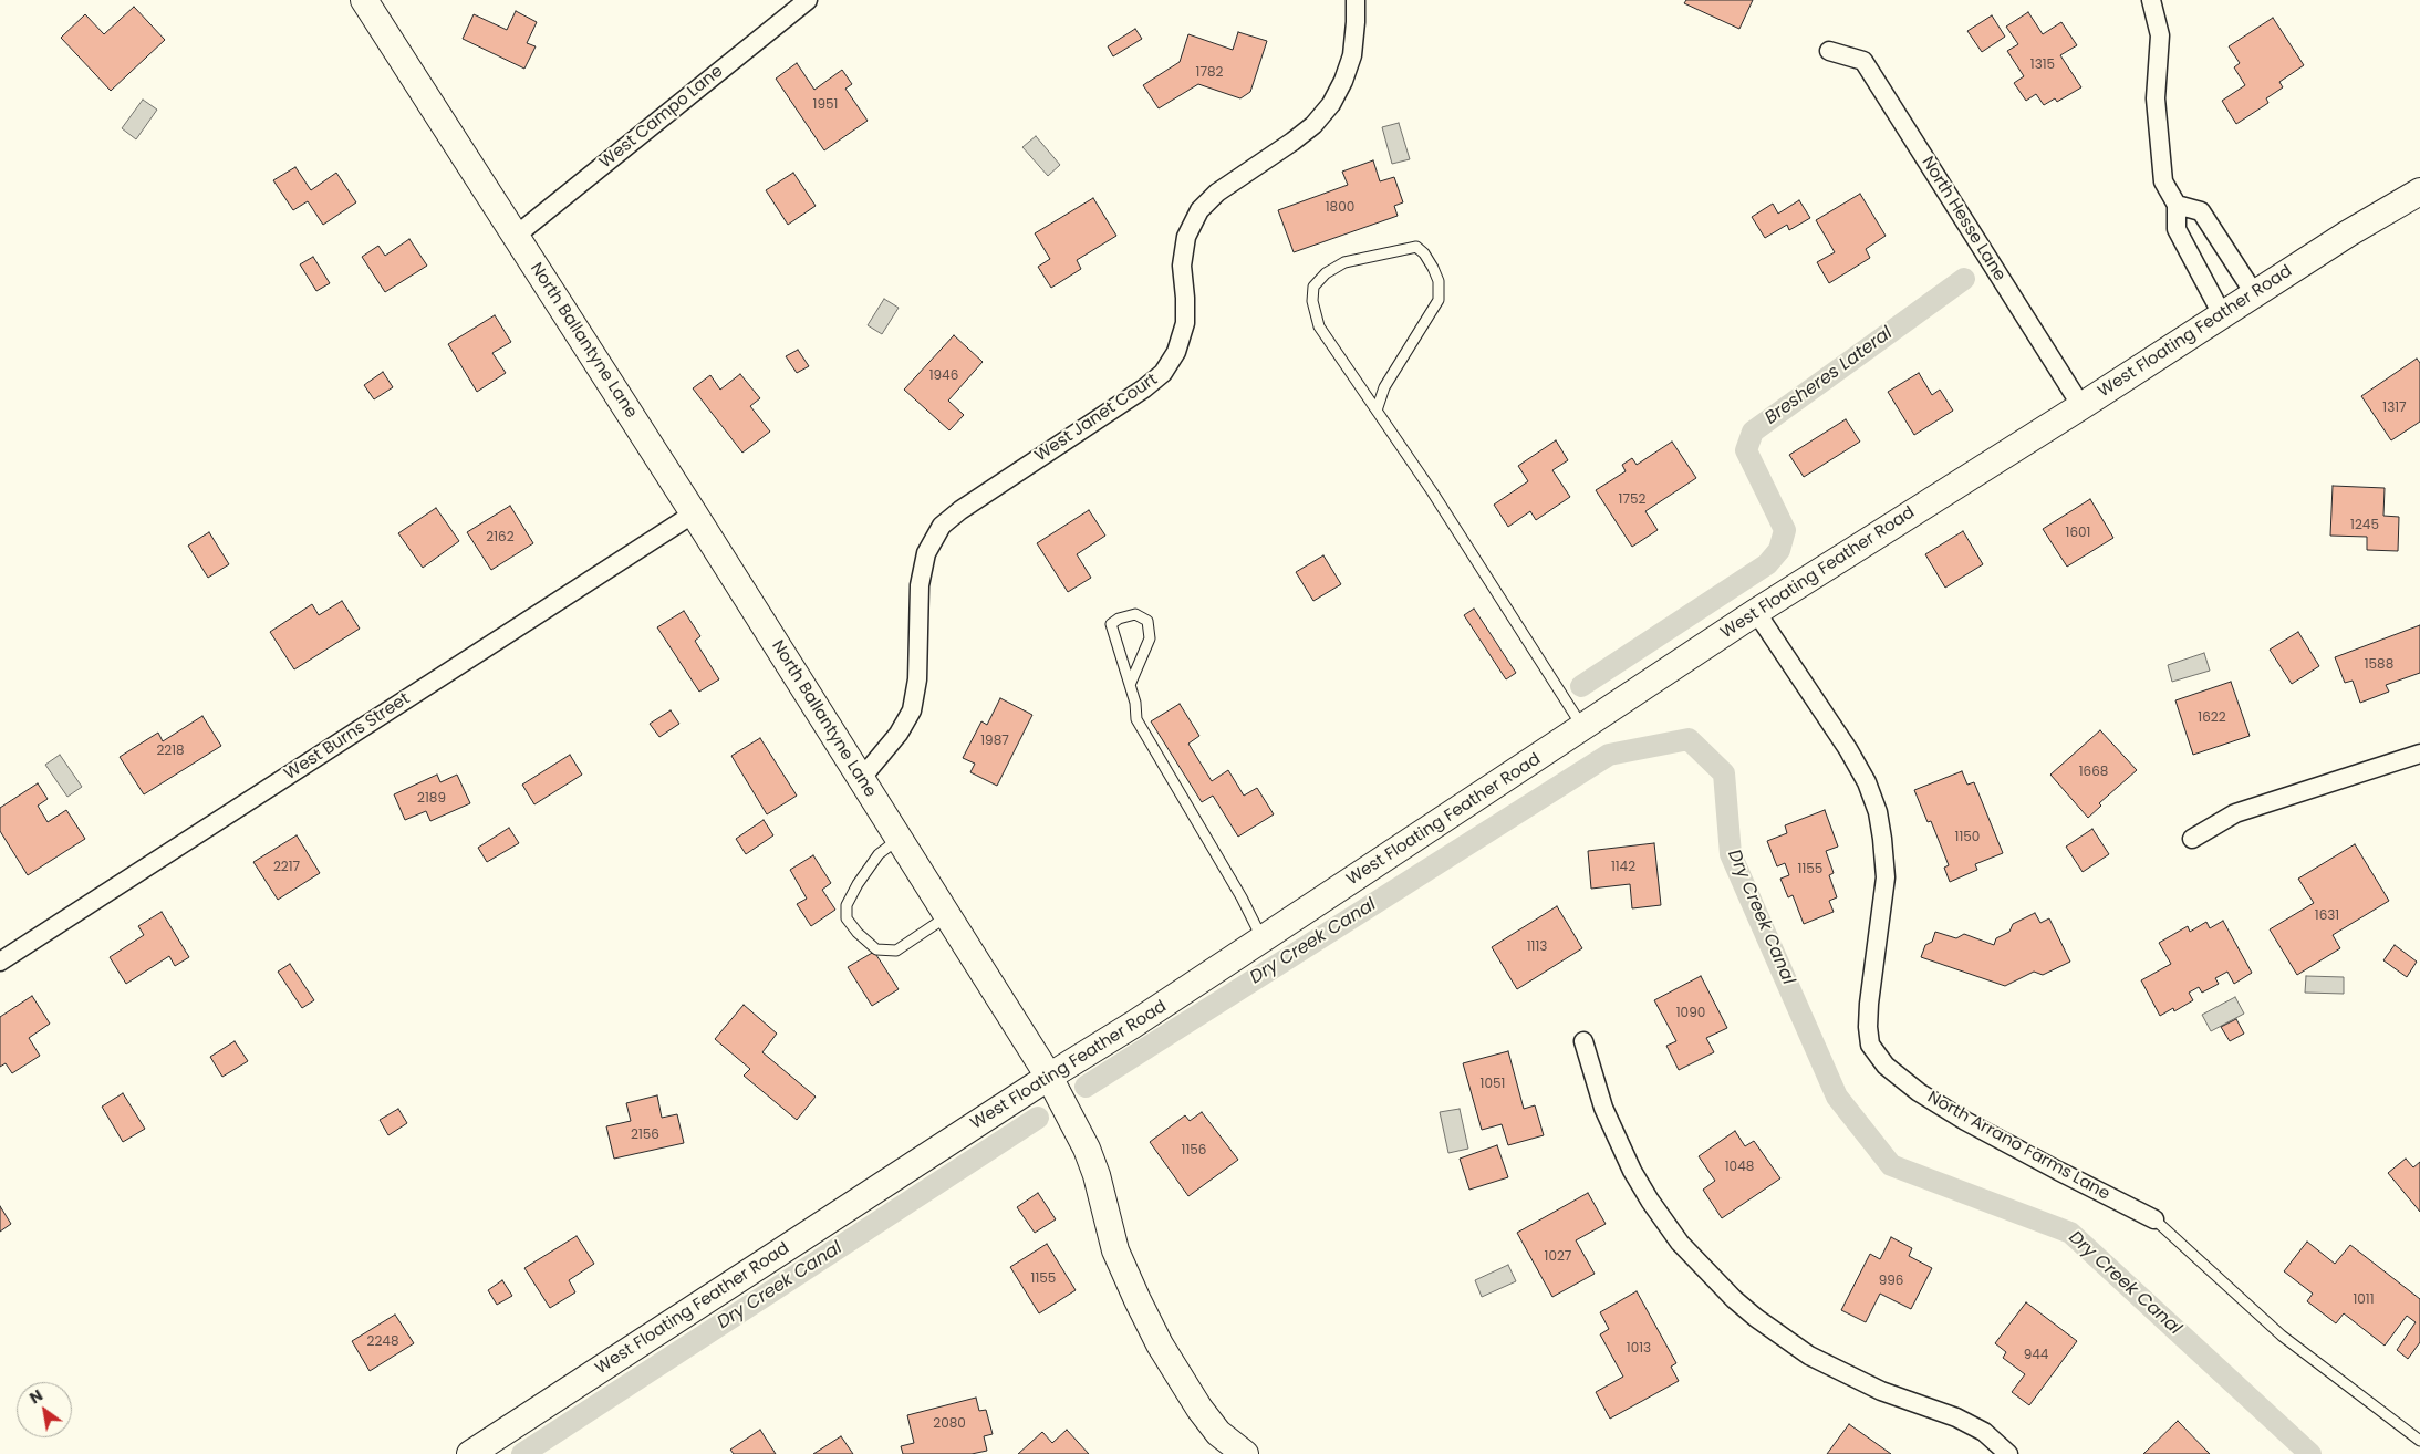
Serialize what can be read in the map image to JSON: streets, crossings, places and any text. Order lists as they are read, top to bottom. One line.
{"streets":{"main road":["West Floating Feather Road","North Ballantyne Lane"],"street":["West Campo Lane","North Hesse Lane","West Janet Court","West Burns Street","North Arrano Farms Lane"]},"crossings":[["West Campo Lane","North Ballantyne Lane"],["North Hesse Lane","West Floating Feather Road"],["West Floating Feather Road","North Ballantyne Lane"],["West Floating Feather Road","North Arrano Farms Lane"],["North Ballantyne Lane","West Janet Court"],["North Ballantyne Lane","West Burns Street"]],"water":["Bresheres Lateral","Dry Creek Canal"],"house_numbers":["1315","1782","1951","1800","1946","1317","1752","1245","1601","2162","1588","1622","1987","2218","1668","2189","1150","2217","1142","1155","1631","1113","1090","1051","2156","1156","1048","1027","1155","996","1011","2248","1013","944","2080"],"north":"top left"}
